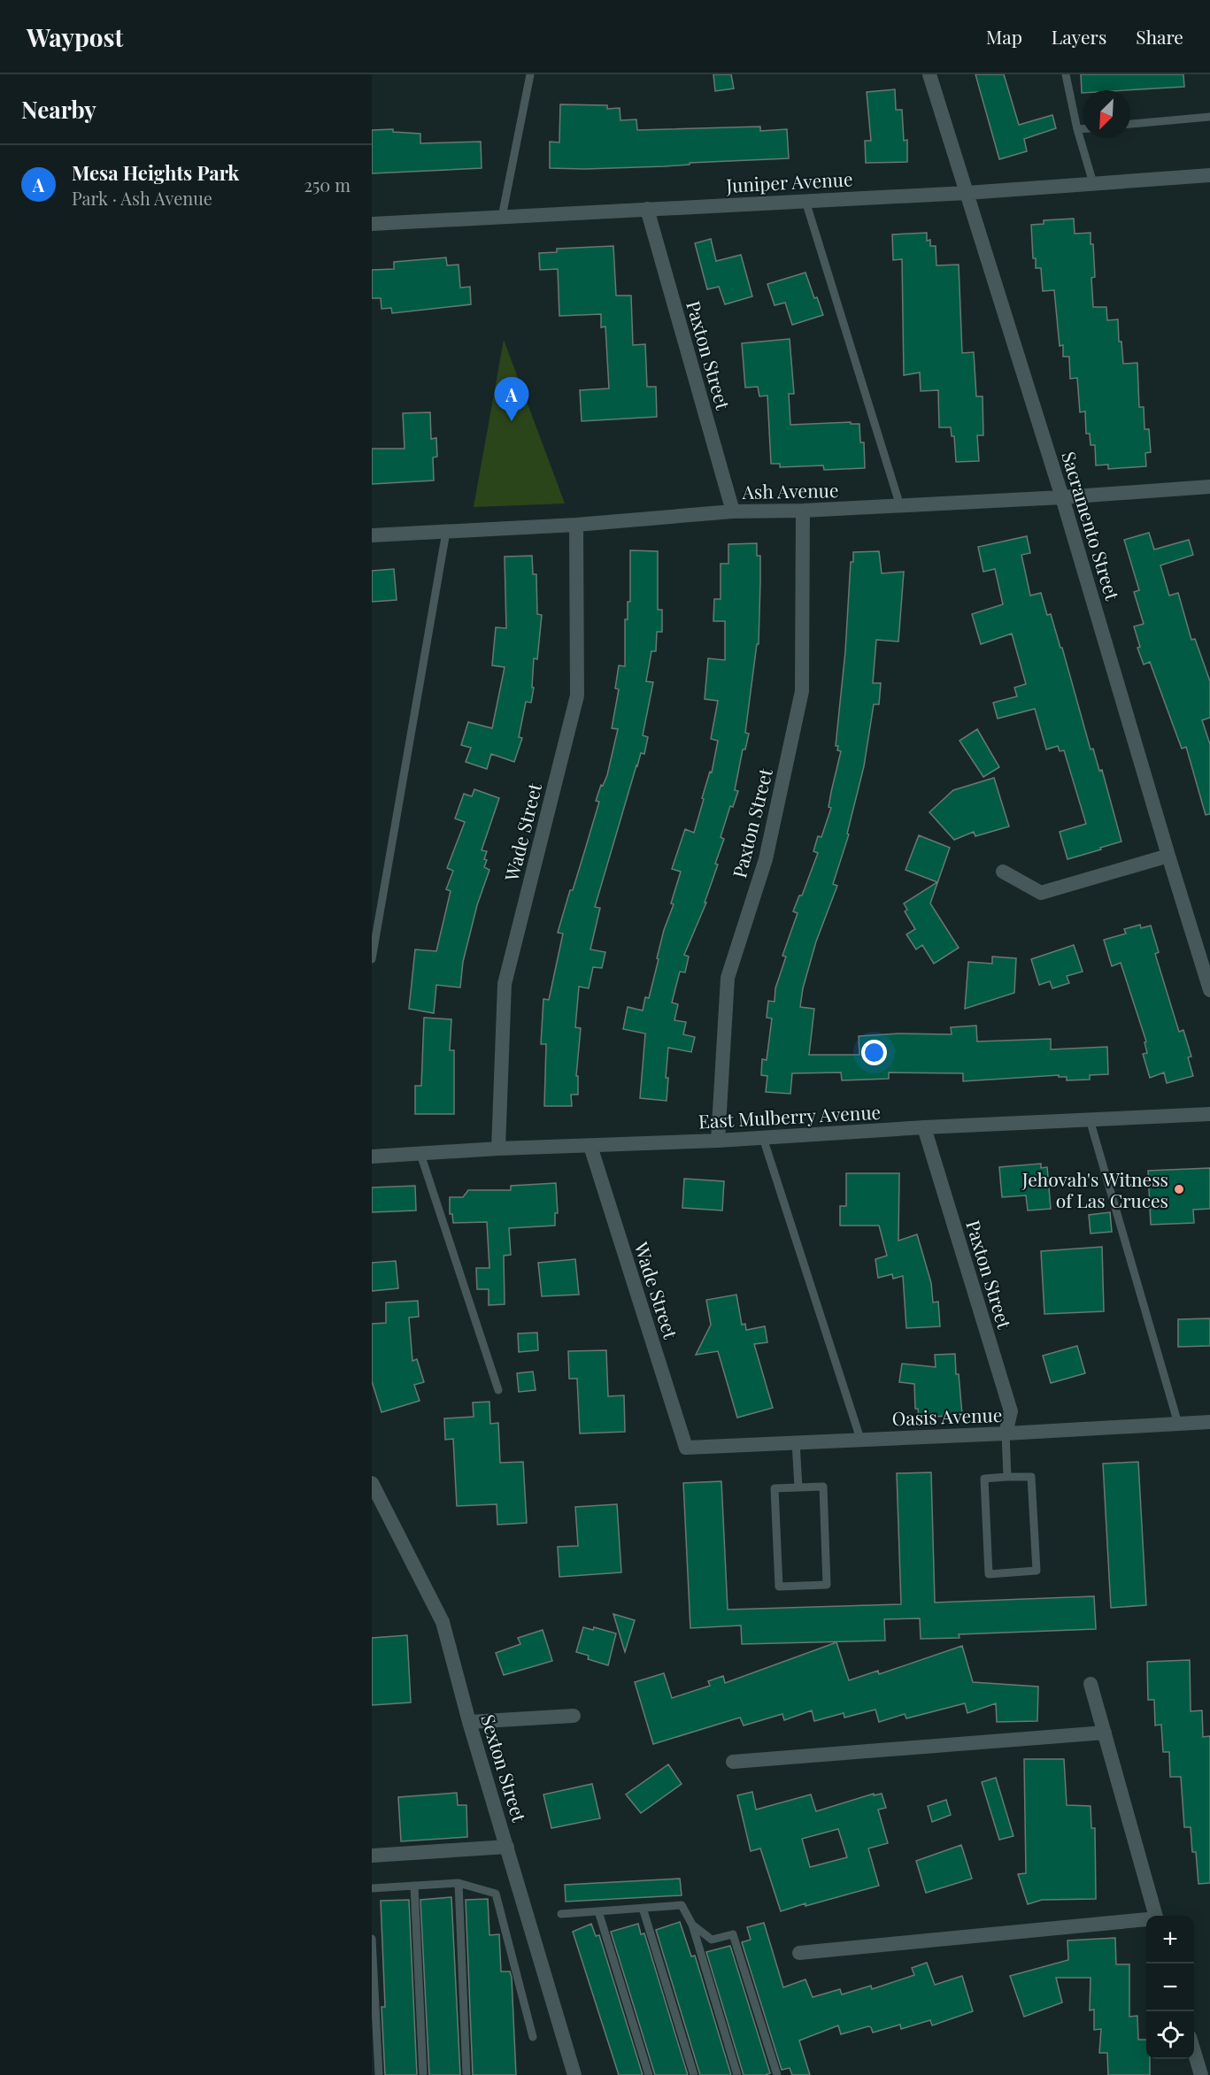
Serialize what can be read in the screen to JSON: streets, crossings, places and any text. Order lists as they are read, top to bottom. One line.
{"streets":{"street":["Juniper Avenue","Paxton Street","Ash Avenue","Sacramento Street","Wade Street","East Mulberry Avenue","Oasis Avenue","Sexton Street"]},"crossings":[["Juniper Avenue","Paxton Street"],["Juniper Avenue","Sacramento Street"],["Paxton Street","Ash Avenue"],["Paxton Street","East Mulberry Avenue"],["Paxton Street","Oasis Avenue"],["Ash Avenue","Sacramento Street"],["Ash Avenue","Wade Street"],["Wade Street","East Mulberry Avenue"],["Wade Street","Oasis Avenue"]],"places":["Jehovah's Witness of Las Cruces"],"north":"bottom left","page":{"header":"Waypost","nav":["Map","Layers","Share"],"heading":"Nearby","list":[{"mark":"A","name":"Mesa Heights Park","note":"Park · Ash Avenue","value":"250 m"}],"pins":"A","map_buttons":["+","−"]}}
